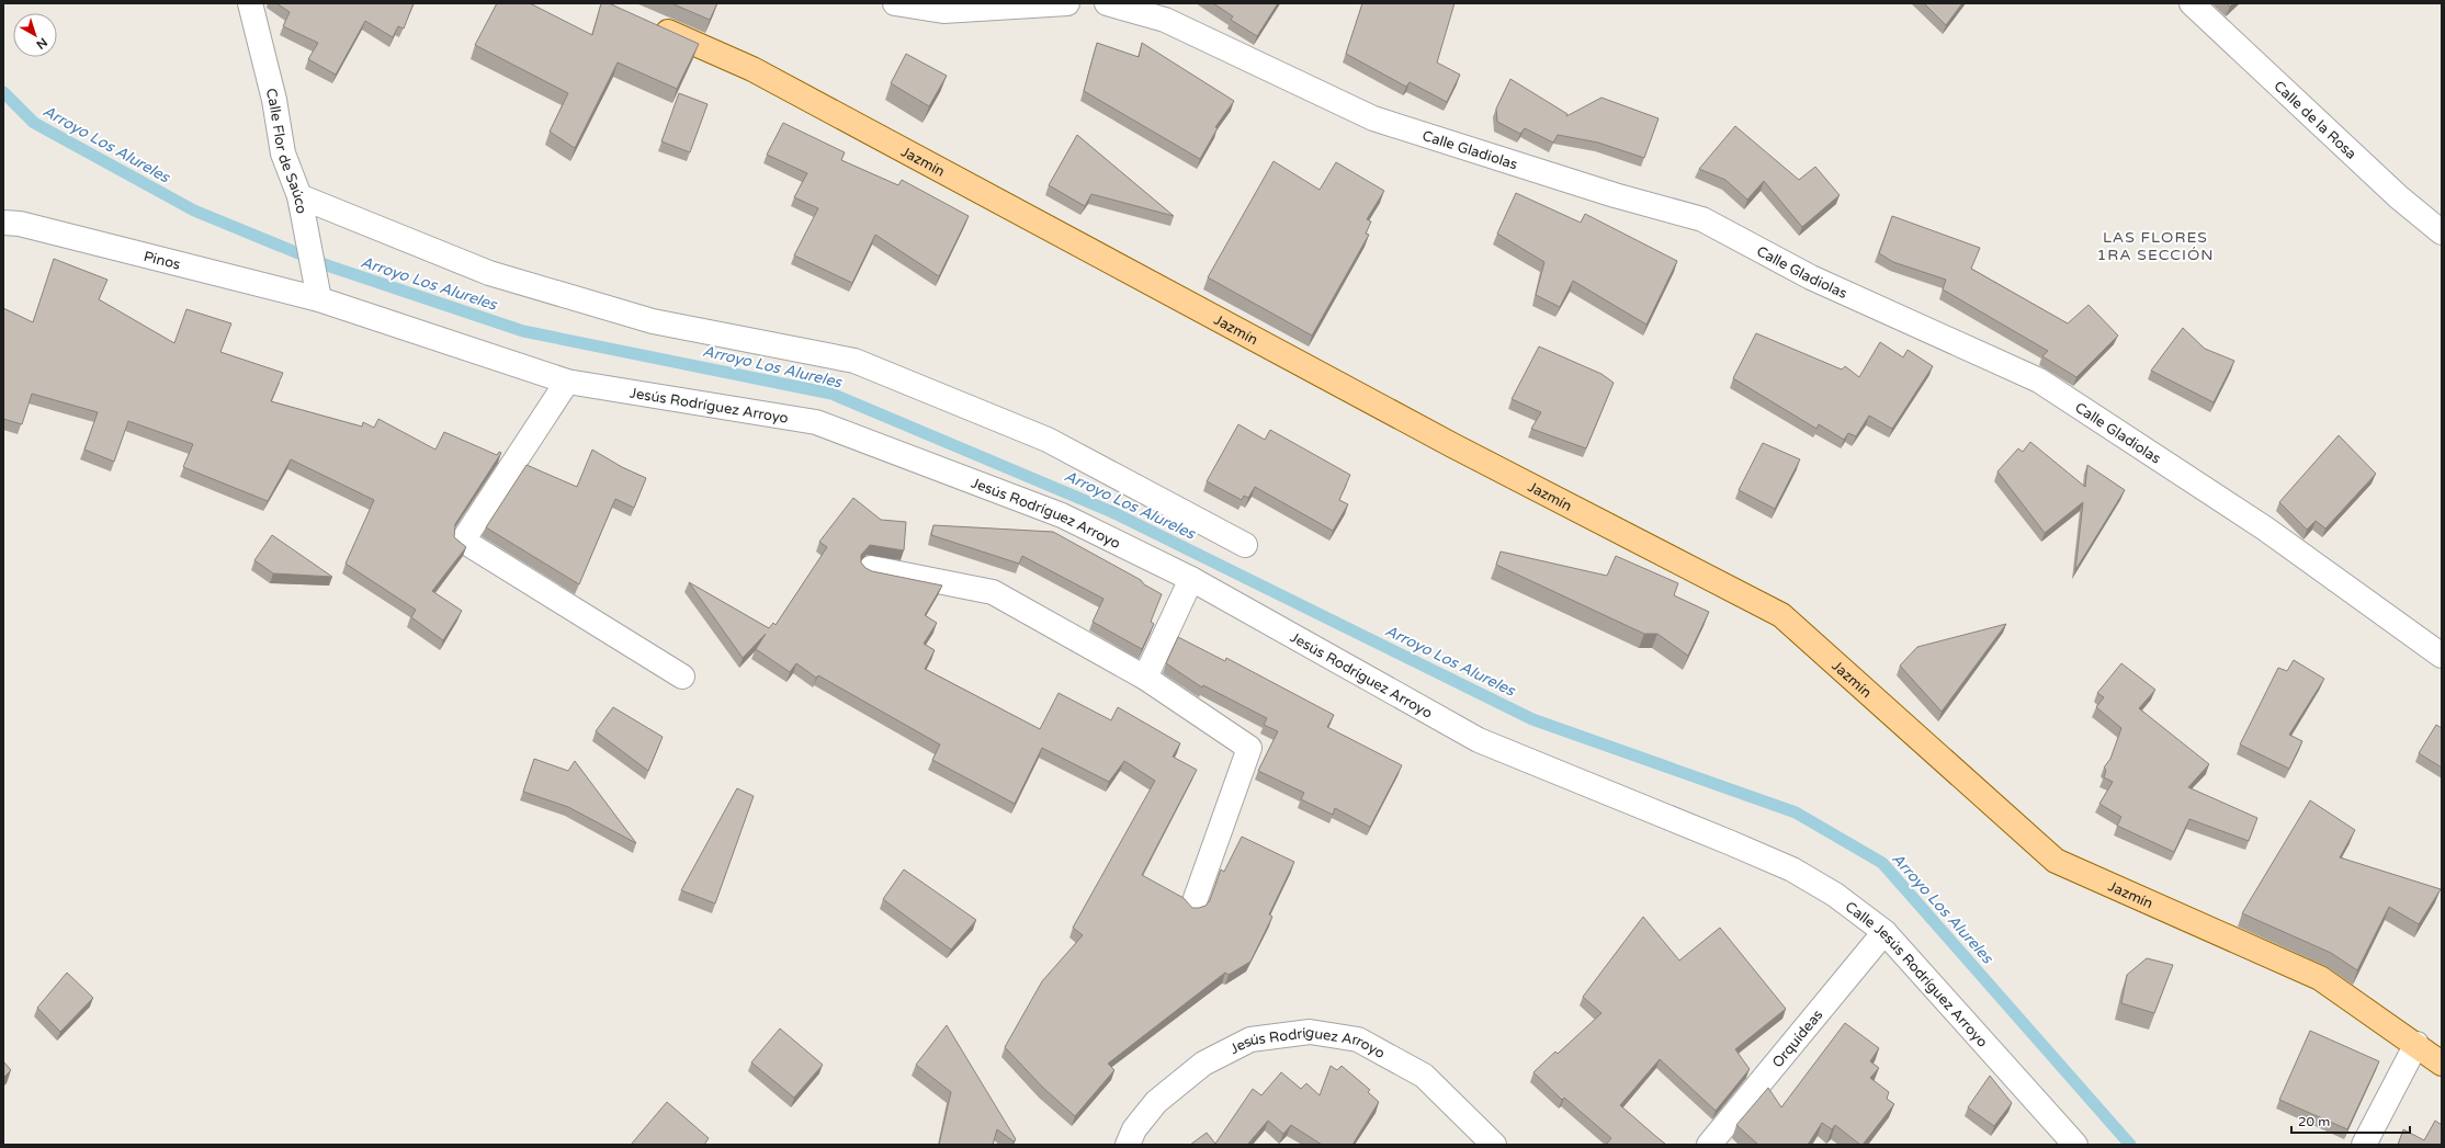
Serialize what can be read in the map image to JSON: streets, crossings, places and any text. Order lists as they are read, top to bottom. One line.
{"streets":{"main road":["Jazmín"],"street":["Calle de la Rosa","Calle Gladiolas","Calle Flor de Saúco","Pinos","Jesús Rodríguez Arroyo","Calle Jesús Rodríguez Arroyo","Orquídeas"]},"crossings":[["Calle Flor de Saúco","Pinos"],["Calle Flor de Saúco","Jesús Rodríguez Arroyo"],["Pinos","Jesús Rodríguez Arroyo"],["Jesús Rodríguez Arroyo","Calle Jesús Rodríguez Arroyo"],["Calle Jesús Rodríguez Arroyo","Orquídeas"]],"districts":["LAS FLORES 1RA SECCIÓN"],"water":["Arroyo Los Alureles"],"scale_bar":"20 m","north":"bottom right"}
